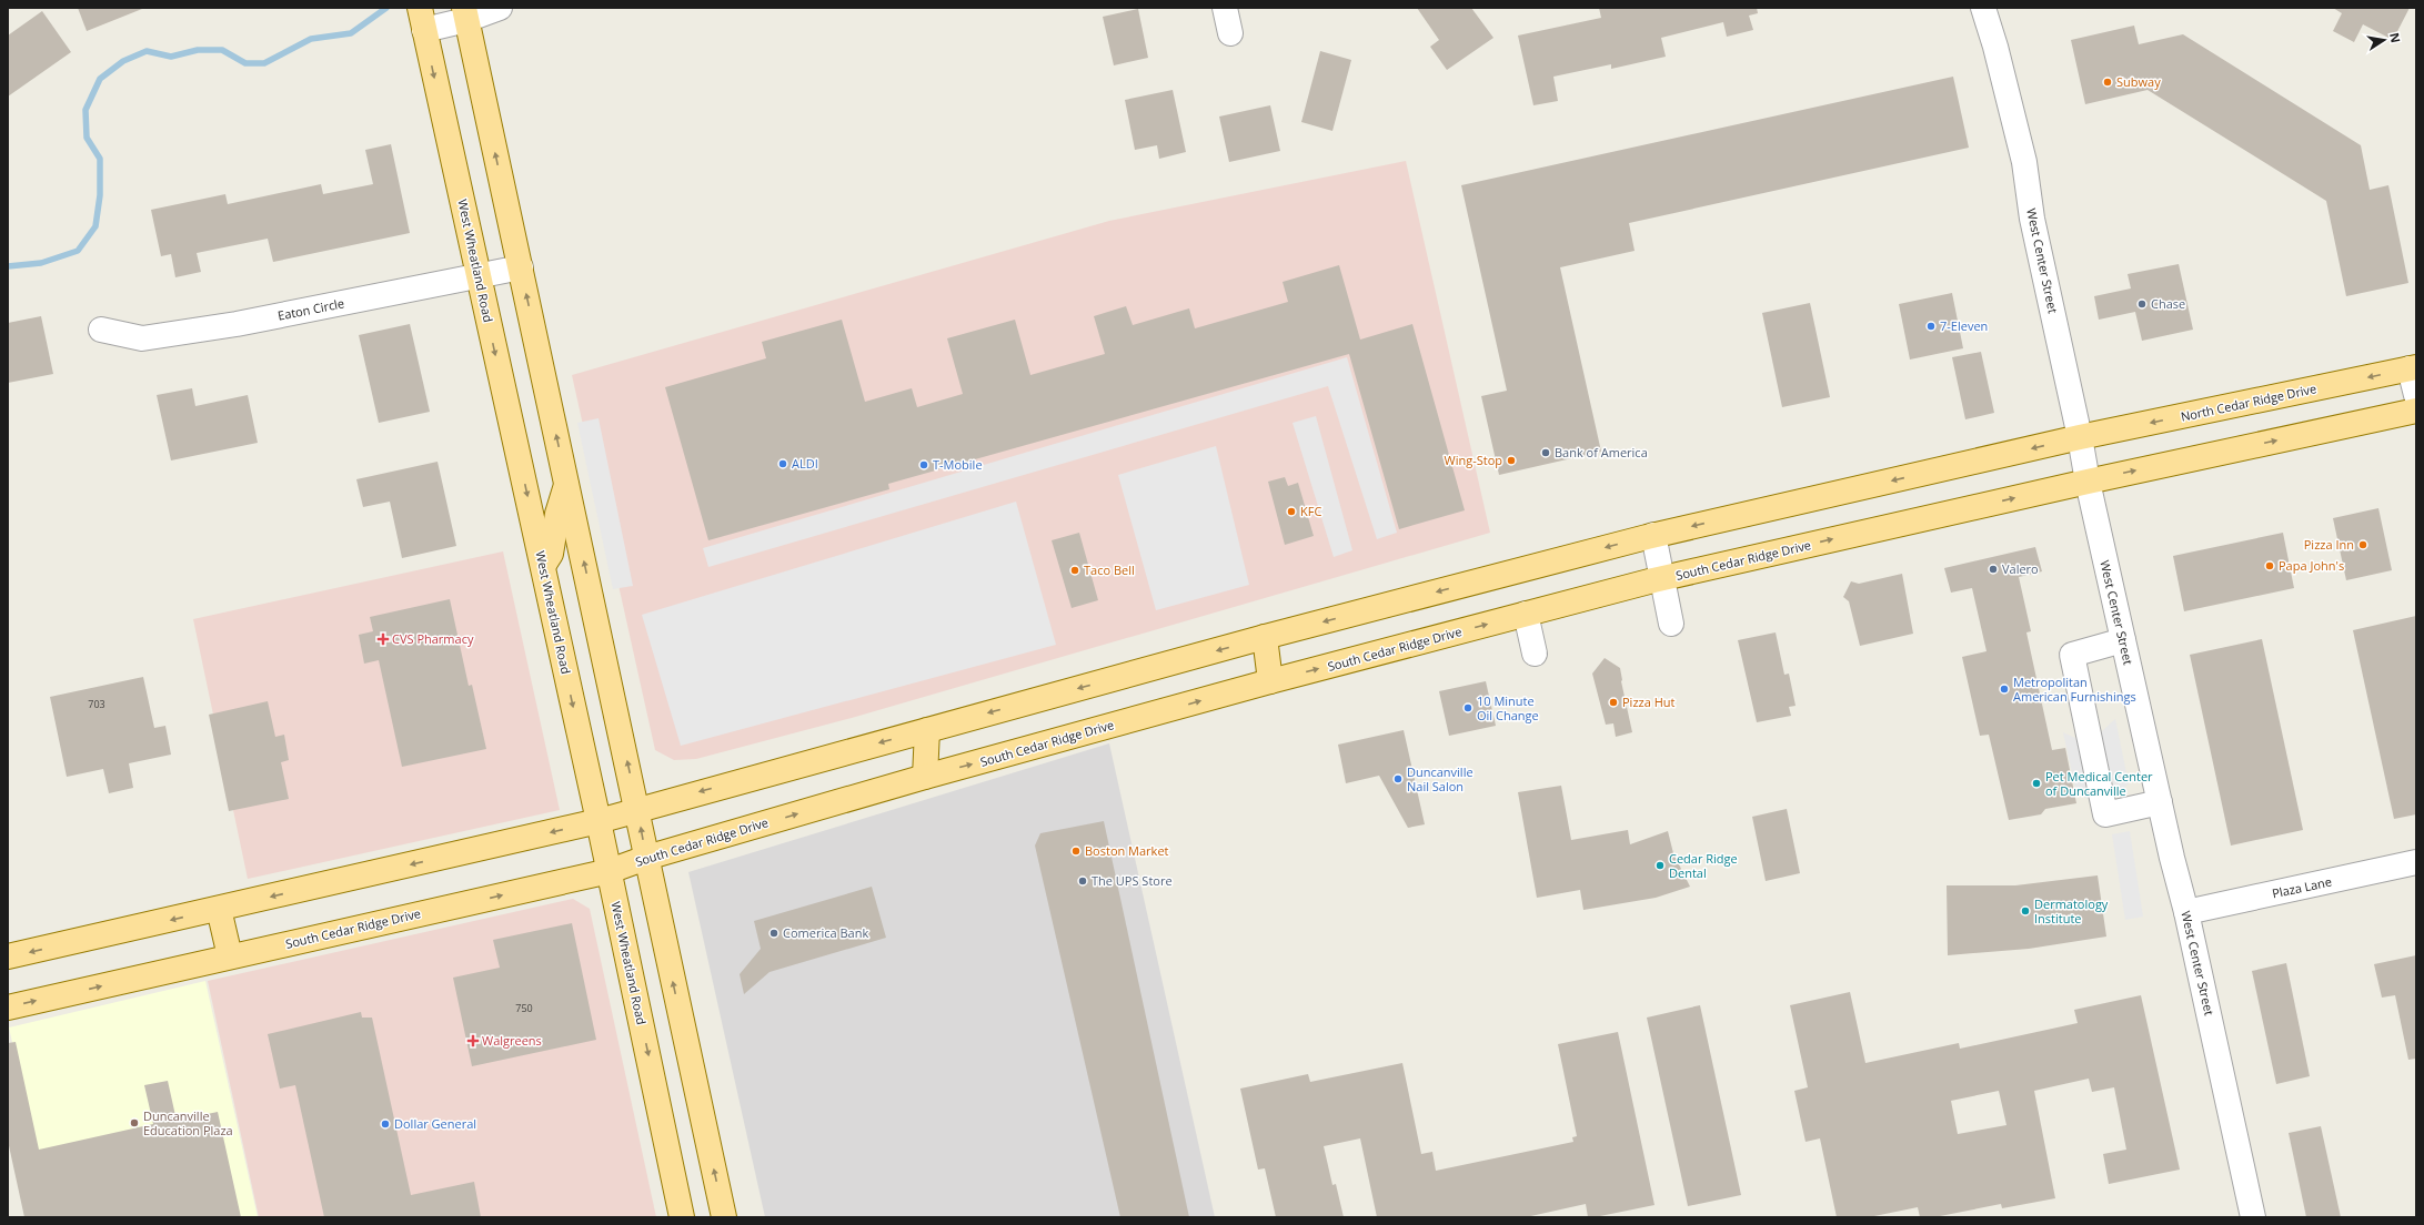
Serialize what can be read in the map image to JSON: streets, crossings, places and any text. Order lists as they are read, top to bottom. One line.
{"streets":{"main road":["West Wheatland Road","North Cedar Ridge Drive","South Cedar Ridge Drive"],"street":["West Center Street","Eaton Circle","Plaza Lane"]},"crossings":[["West Wheatland Road","Eaton Circle"],["West Wheatland Road","South Cedar Ridge Drive"],["West Center Street","North Cedar Ridge Drive"],["West Center Street","South Cedar Ridge Drive"],["West Center Street","Plaza Lane"]],"places":{"other":["Subway","Chase","7-Eleven","Bank of America","Wing-Stop","ALDI","T-Mobile","KFC","Pizza Inn","Papa John's","Valero","Taco Bell","Metropolitan American Furnishings","Pizza Hut","10 Minute Oil Change","Duncanville Nail Salon","Pet Medical Center of Duncanville","Boston Market","Cedar Ridge Dental","The UPS Store","Dermatology Institute","Comerica Bank","Duncanville Education Plaza","Dollar General"],"health":["CVS Pharmacy","Walgreens"]},"house_numbers":["703","750"],"north":"right"}
